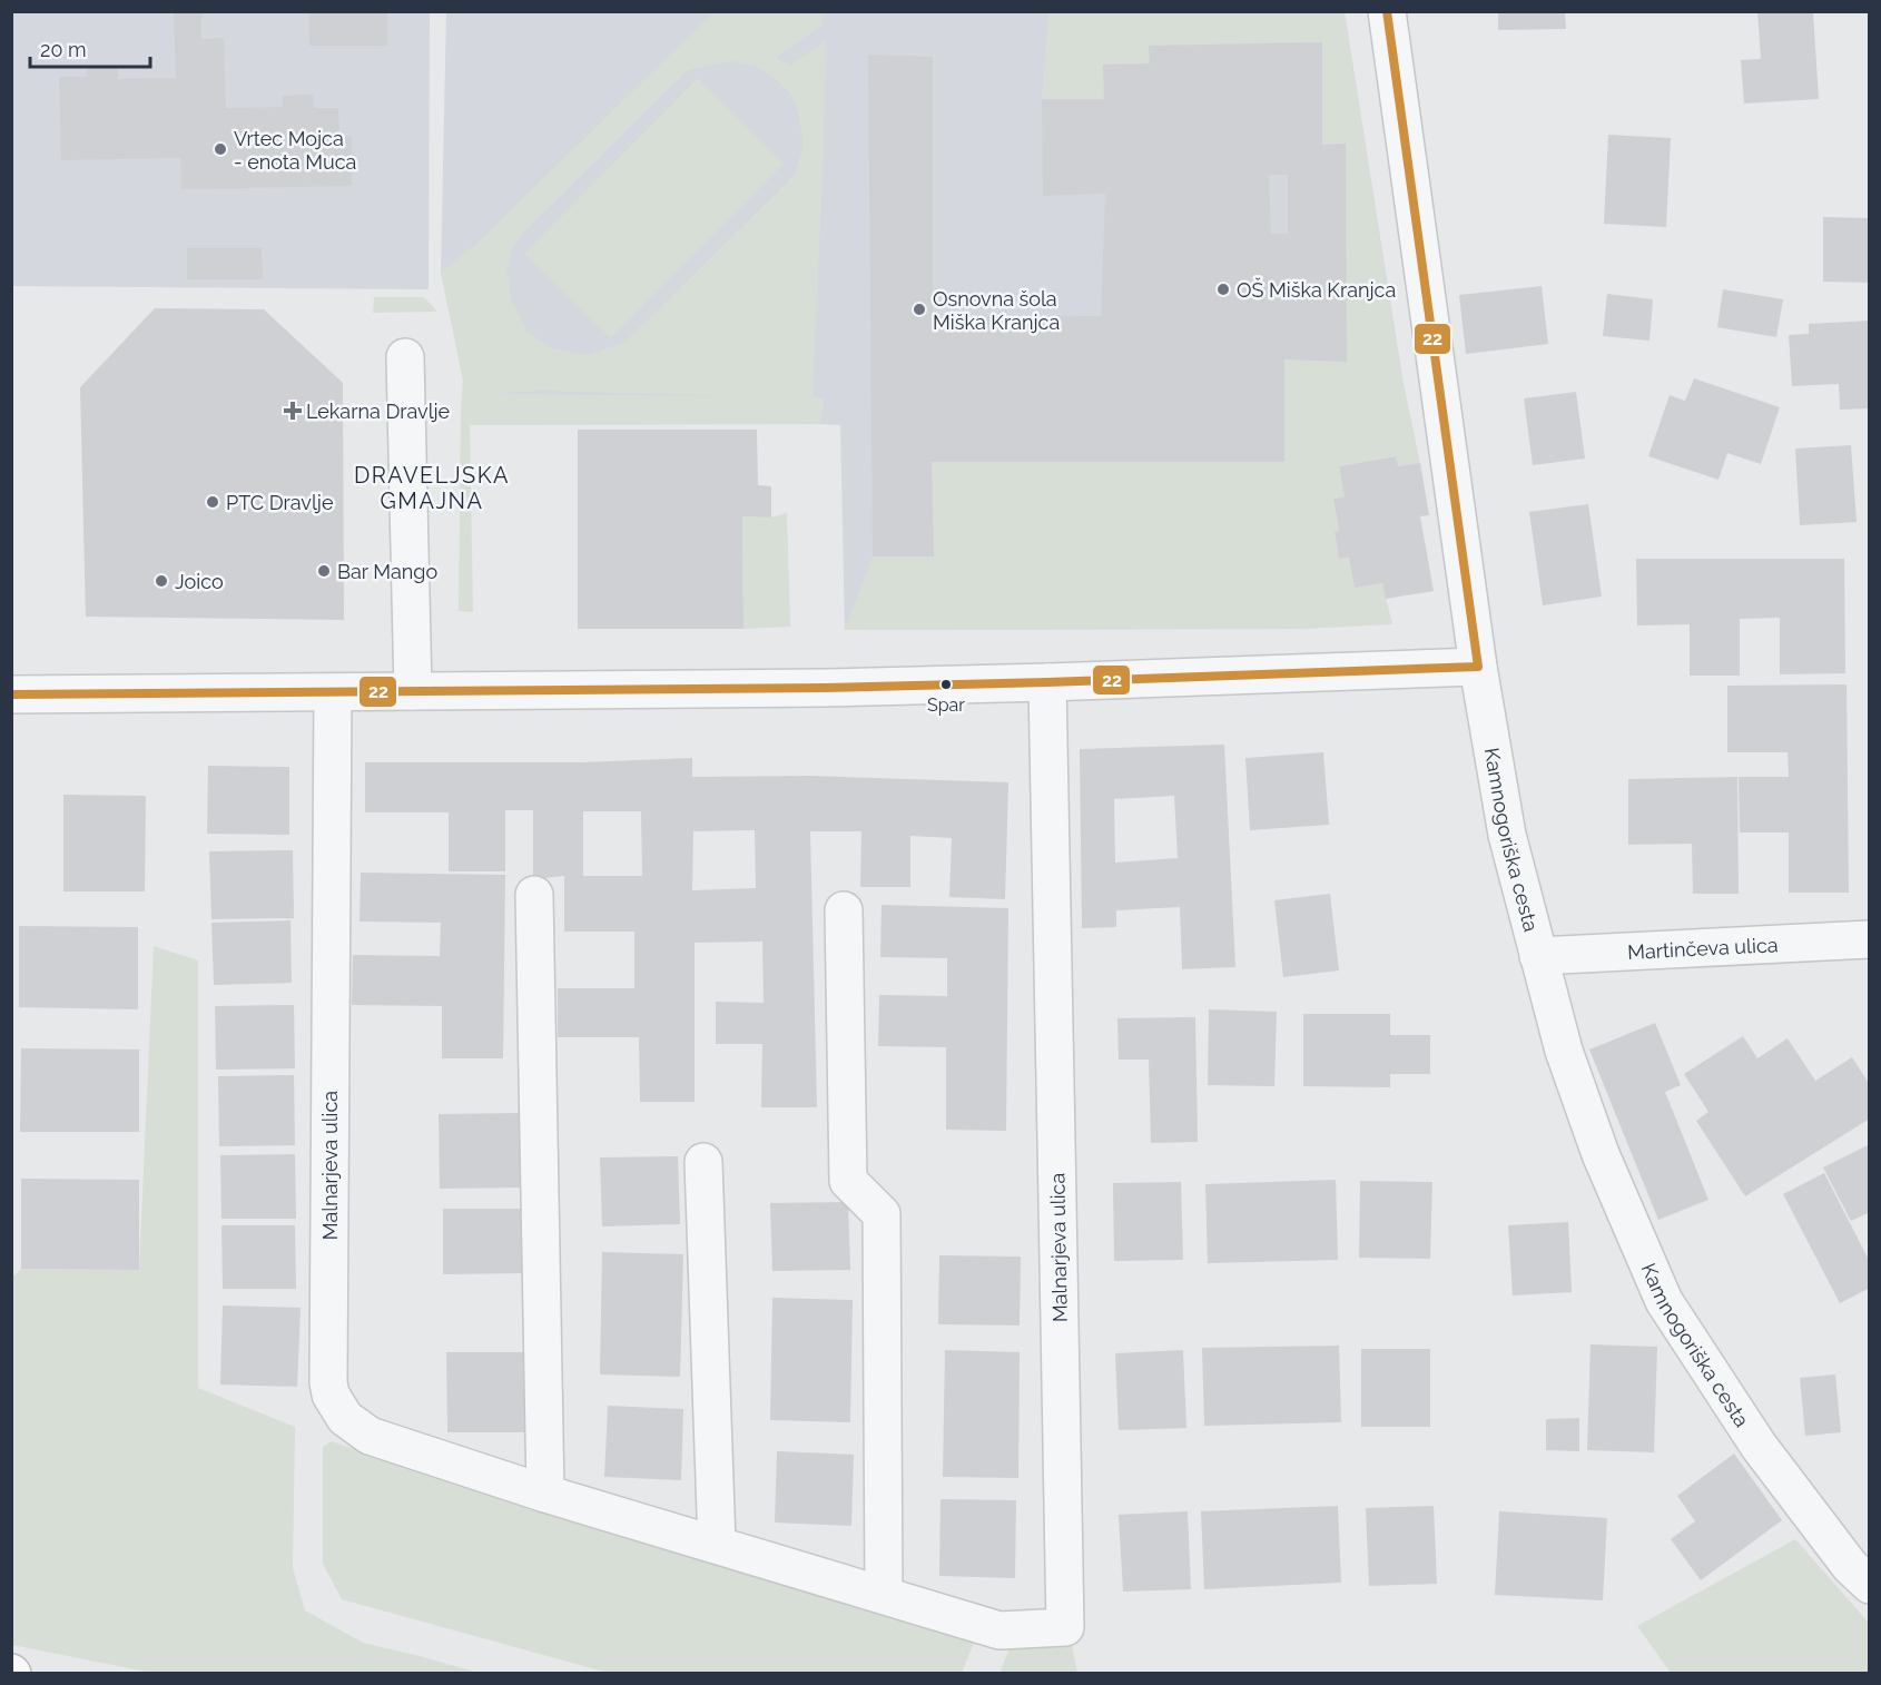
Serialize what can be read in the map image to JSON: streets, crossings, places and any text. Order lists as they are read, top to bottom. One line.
{"streets":{"street":["Kamnogoriška cesta","Martinčeva ulica","Malnarjeva ulica"]},"crossings":[["Kamnogoriška cesta","Martinčeva ulica"]],"districts":["DRAVELJSKA GMAJNA"],"places":{"other":["Vrtec Mojca - enota Muca","OŠ Miška Kranjca","Osnovna šola Miška Kranjca","PTC Dravlje","Bar Mango","Joico","Spar"],"health":["Lekarna Dravlje"]},"lines":["transit line 22"],"scale_bar":"20 m"}
